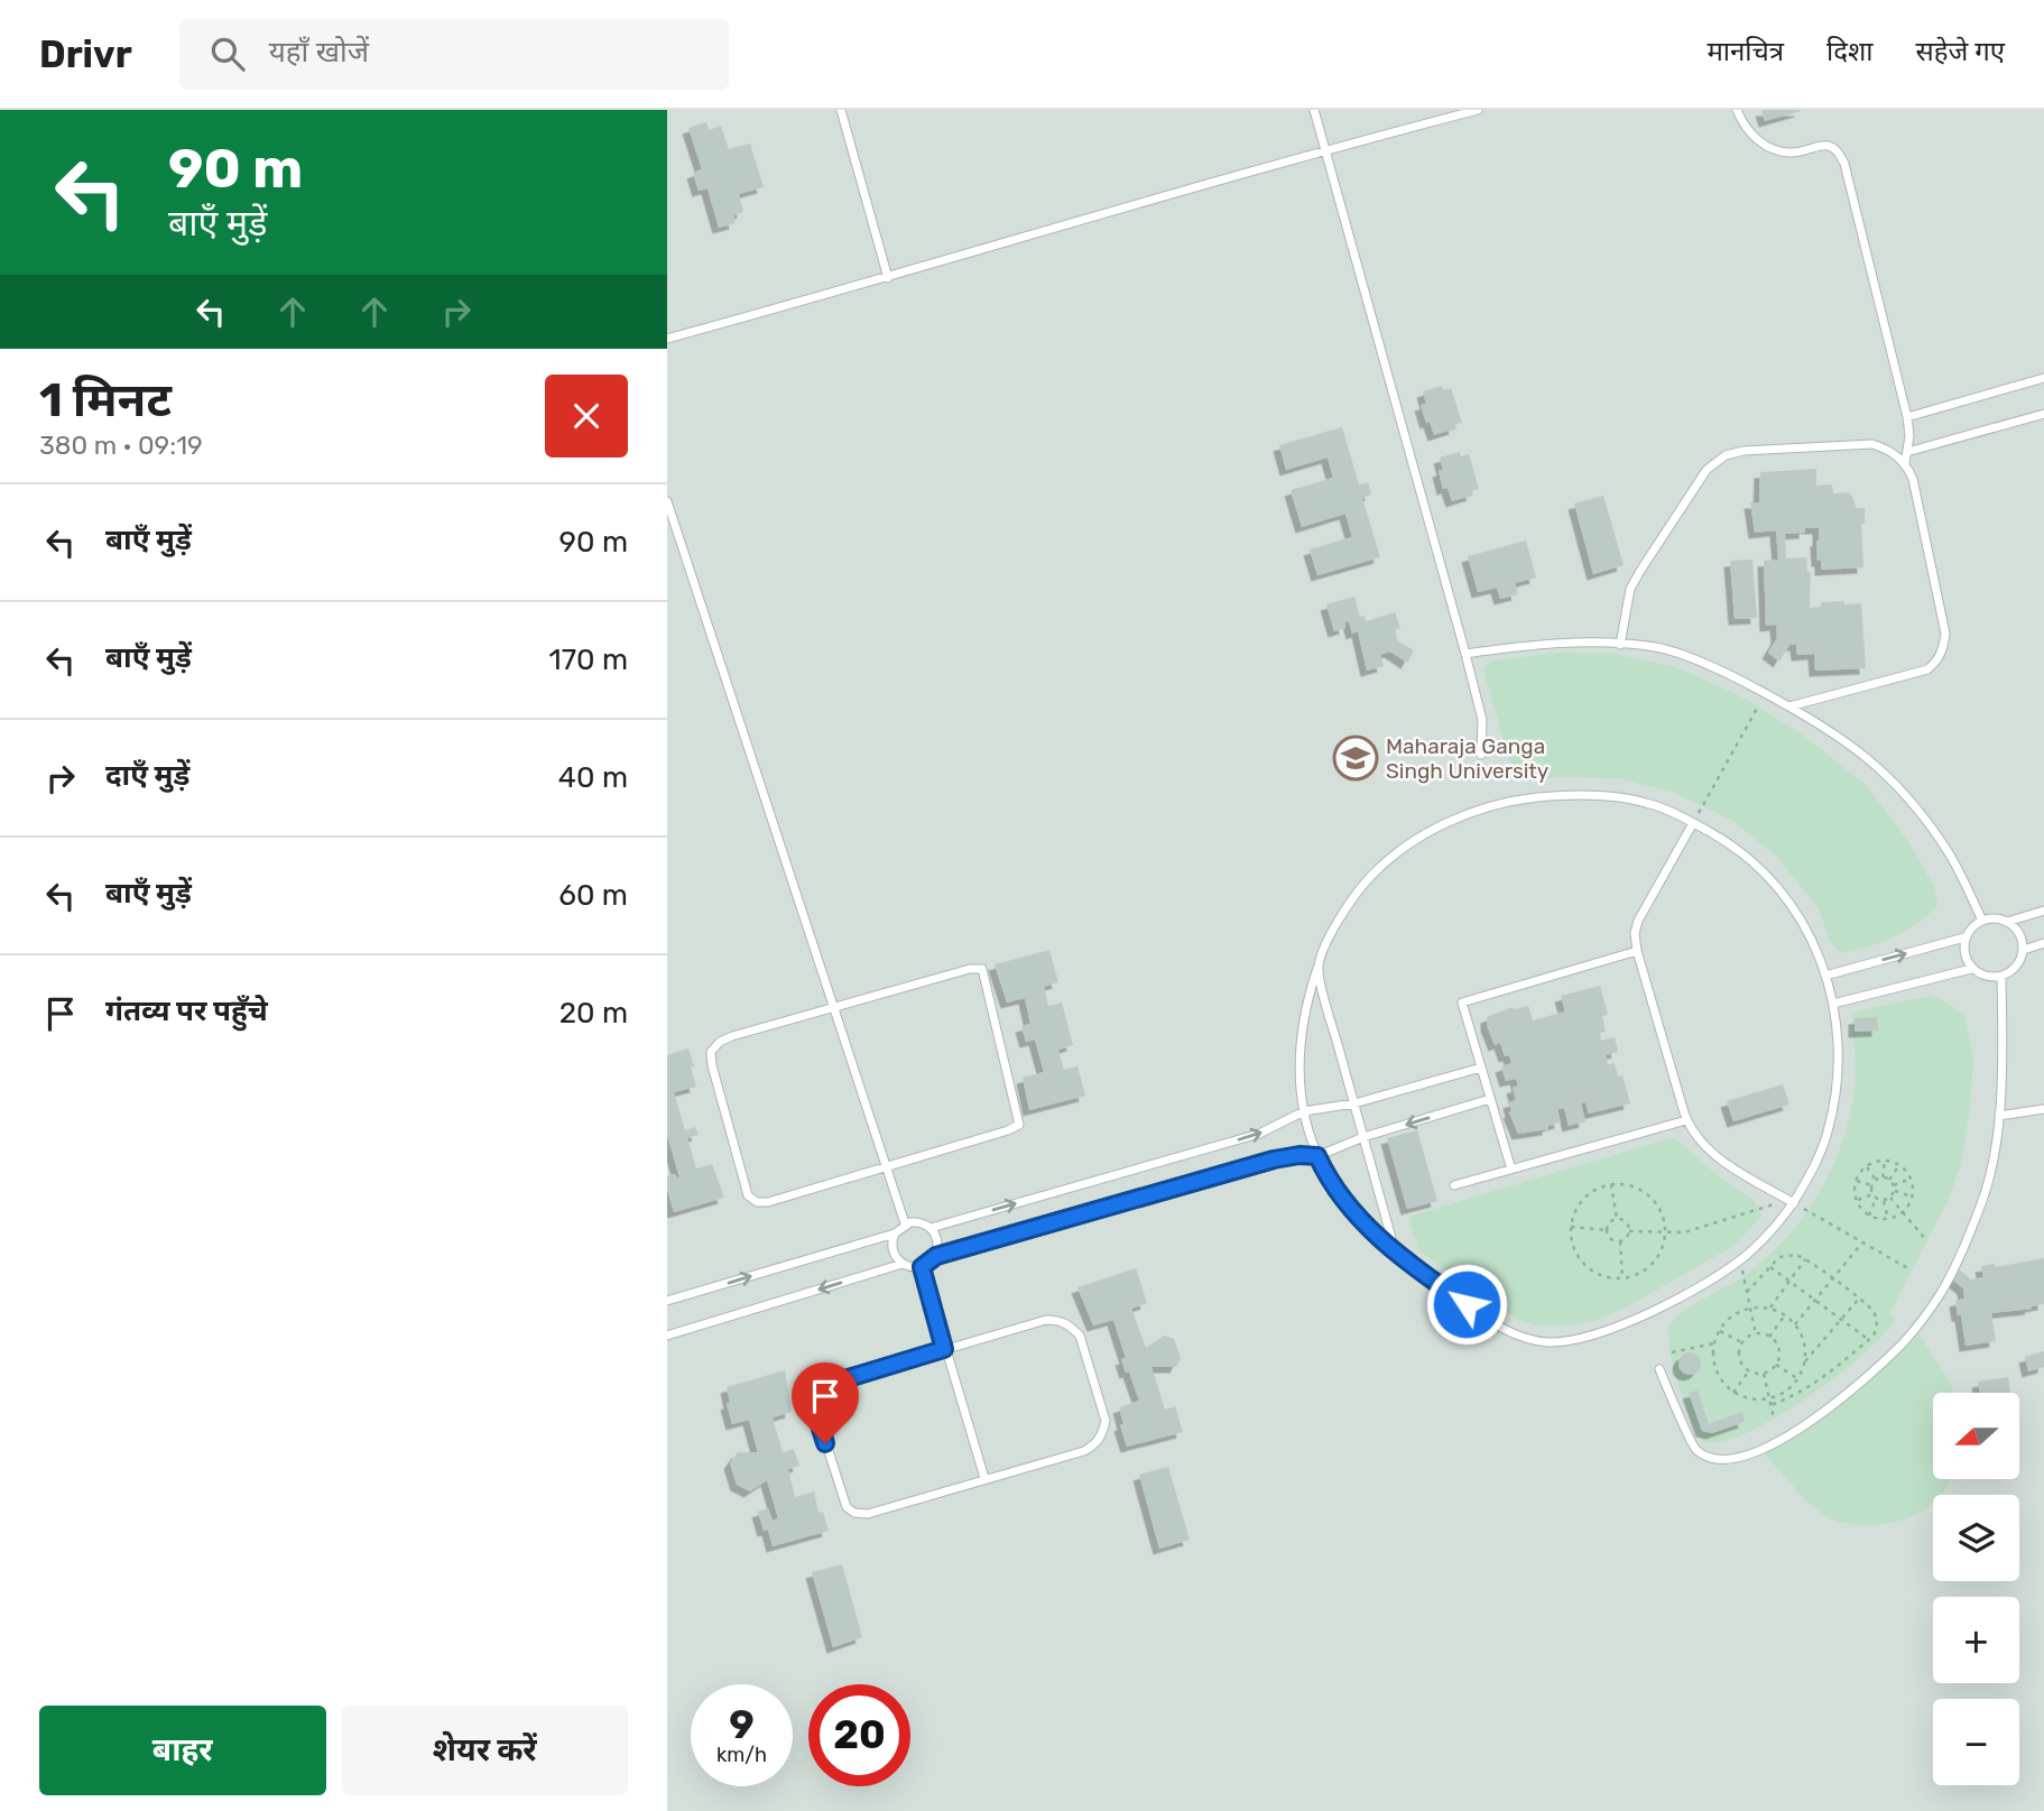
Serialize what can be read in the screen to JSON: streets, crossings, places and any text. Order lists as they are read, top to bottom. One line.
{"places":{"school or university":["Maharaja Ganga Singh University"]},"north":"left","page":{"header":"Drivr","search":"यहाँ खोजें","nav":["मानचित्र","दिशा","सहेजे गए"],"turn":["90 m","बाएँ मुड़ें"],"heading":["1 मिनट","380 m · 09:19"],"list":[{"name":"बाएँ मुड़ें","value":"90 m"},{"name":"बाएँ मुड़ें","value":"170 m"},{"name":"दाएँ मुड़ें","value":"40 m"},{"name":"बाएँ मुड़ें","value":"60 m"},{"name":"गंतव्य पर पहुँचे","value":"20 m"}],"map_buttons":["+","−"],"speed":"9 km/h","limit":"20","buttons":["बाहर","शेयर करें"]}}
